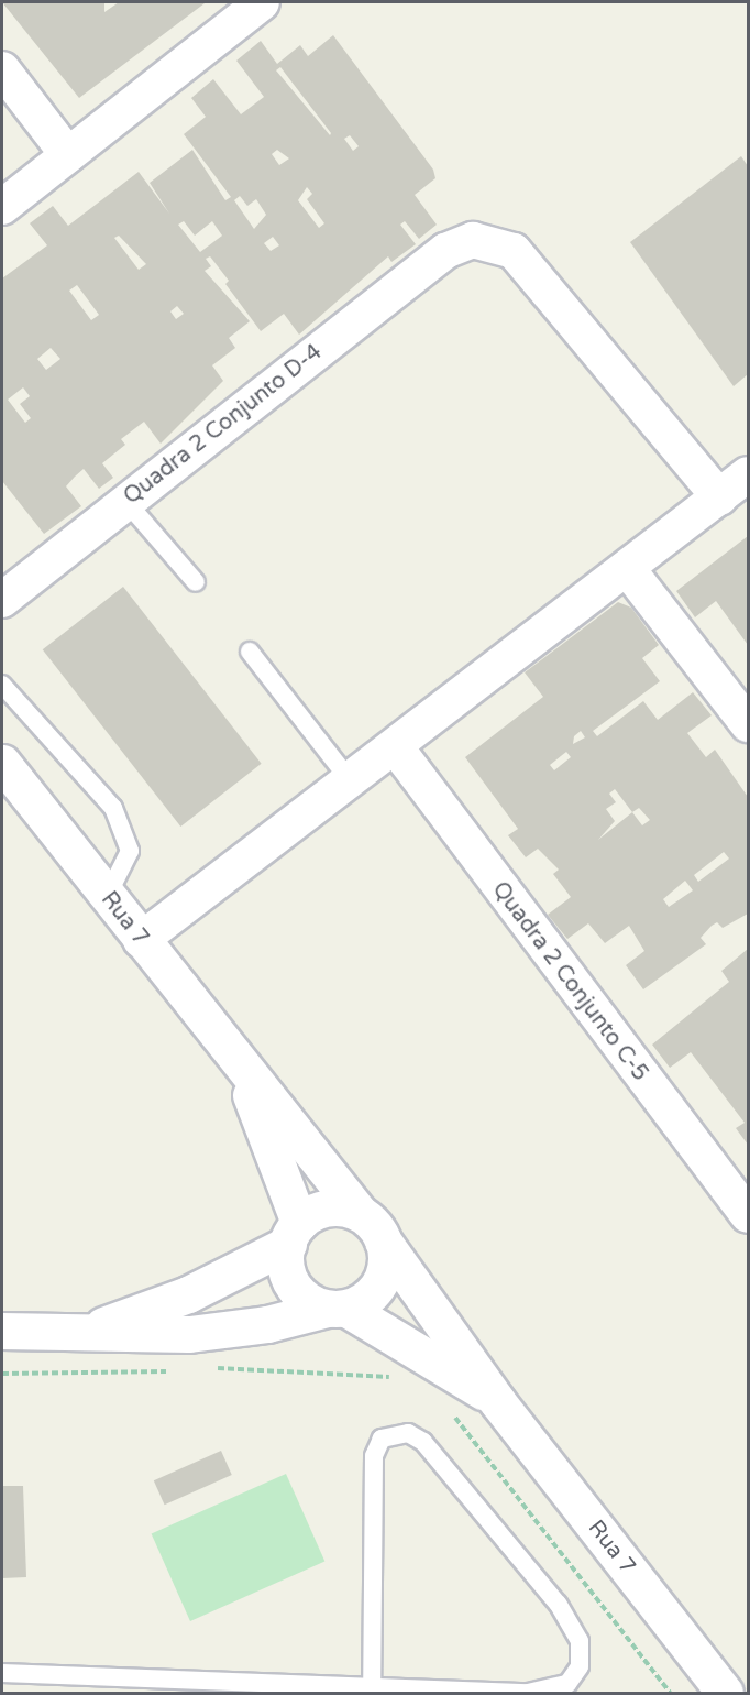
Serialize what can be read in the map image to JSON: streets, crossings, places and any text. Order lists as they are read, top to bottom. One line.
{"streets":{"main road":["Rua 7"],"street":["Quadra 2 Conjunto D-4","Quadra 2 Conjunto C-5"]}}
